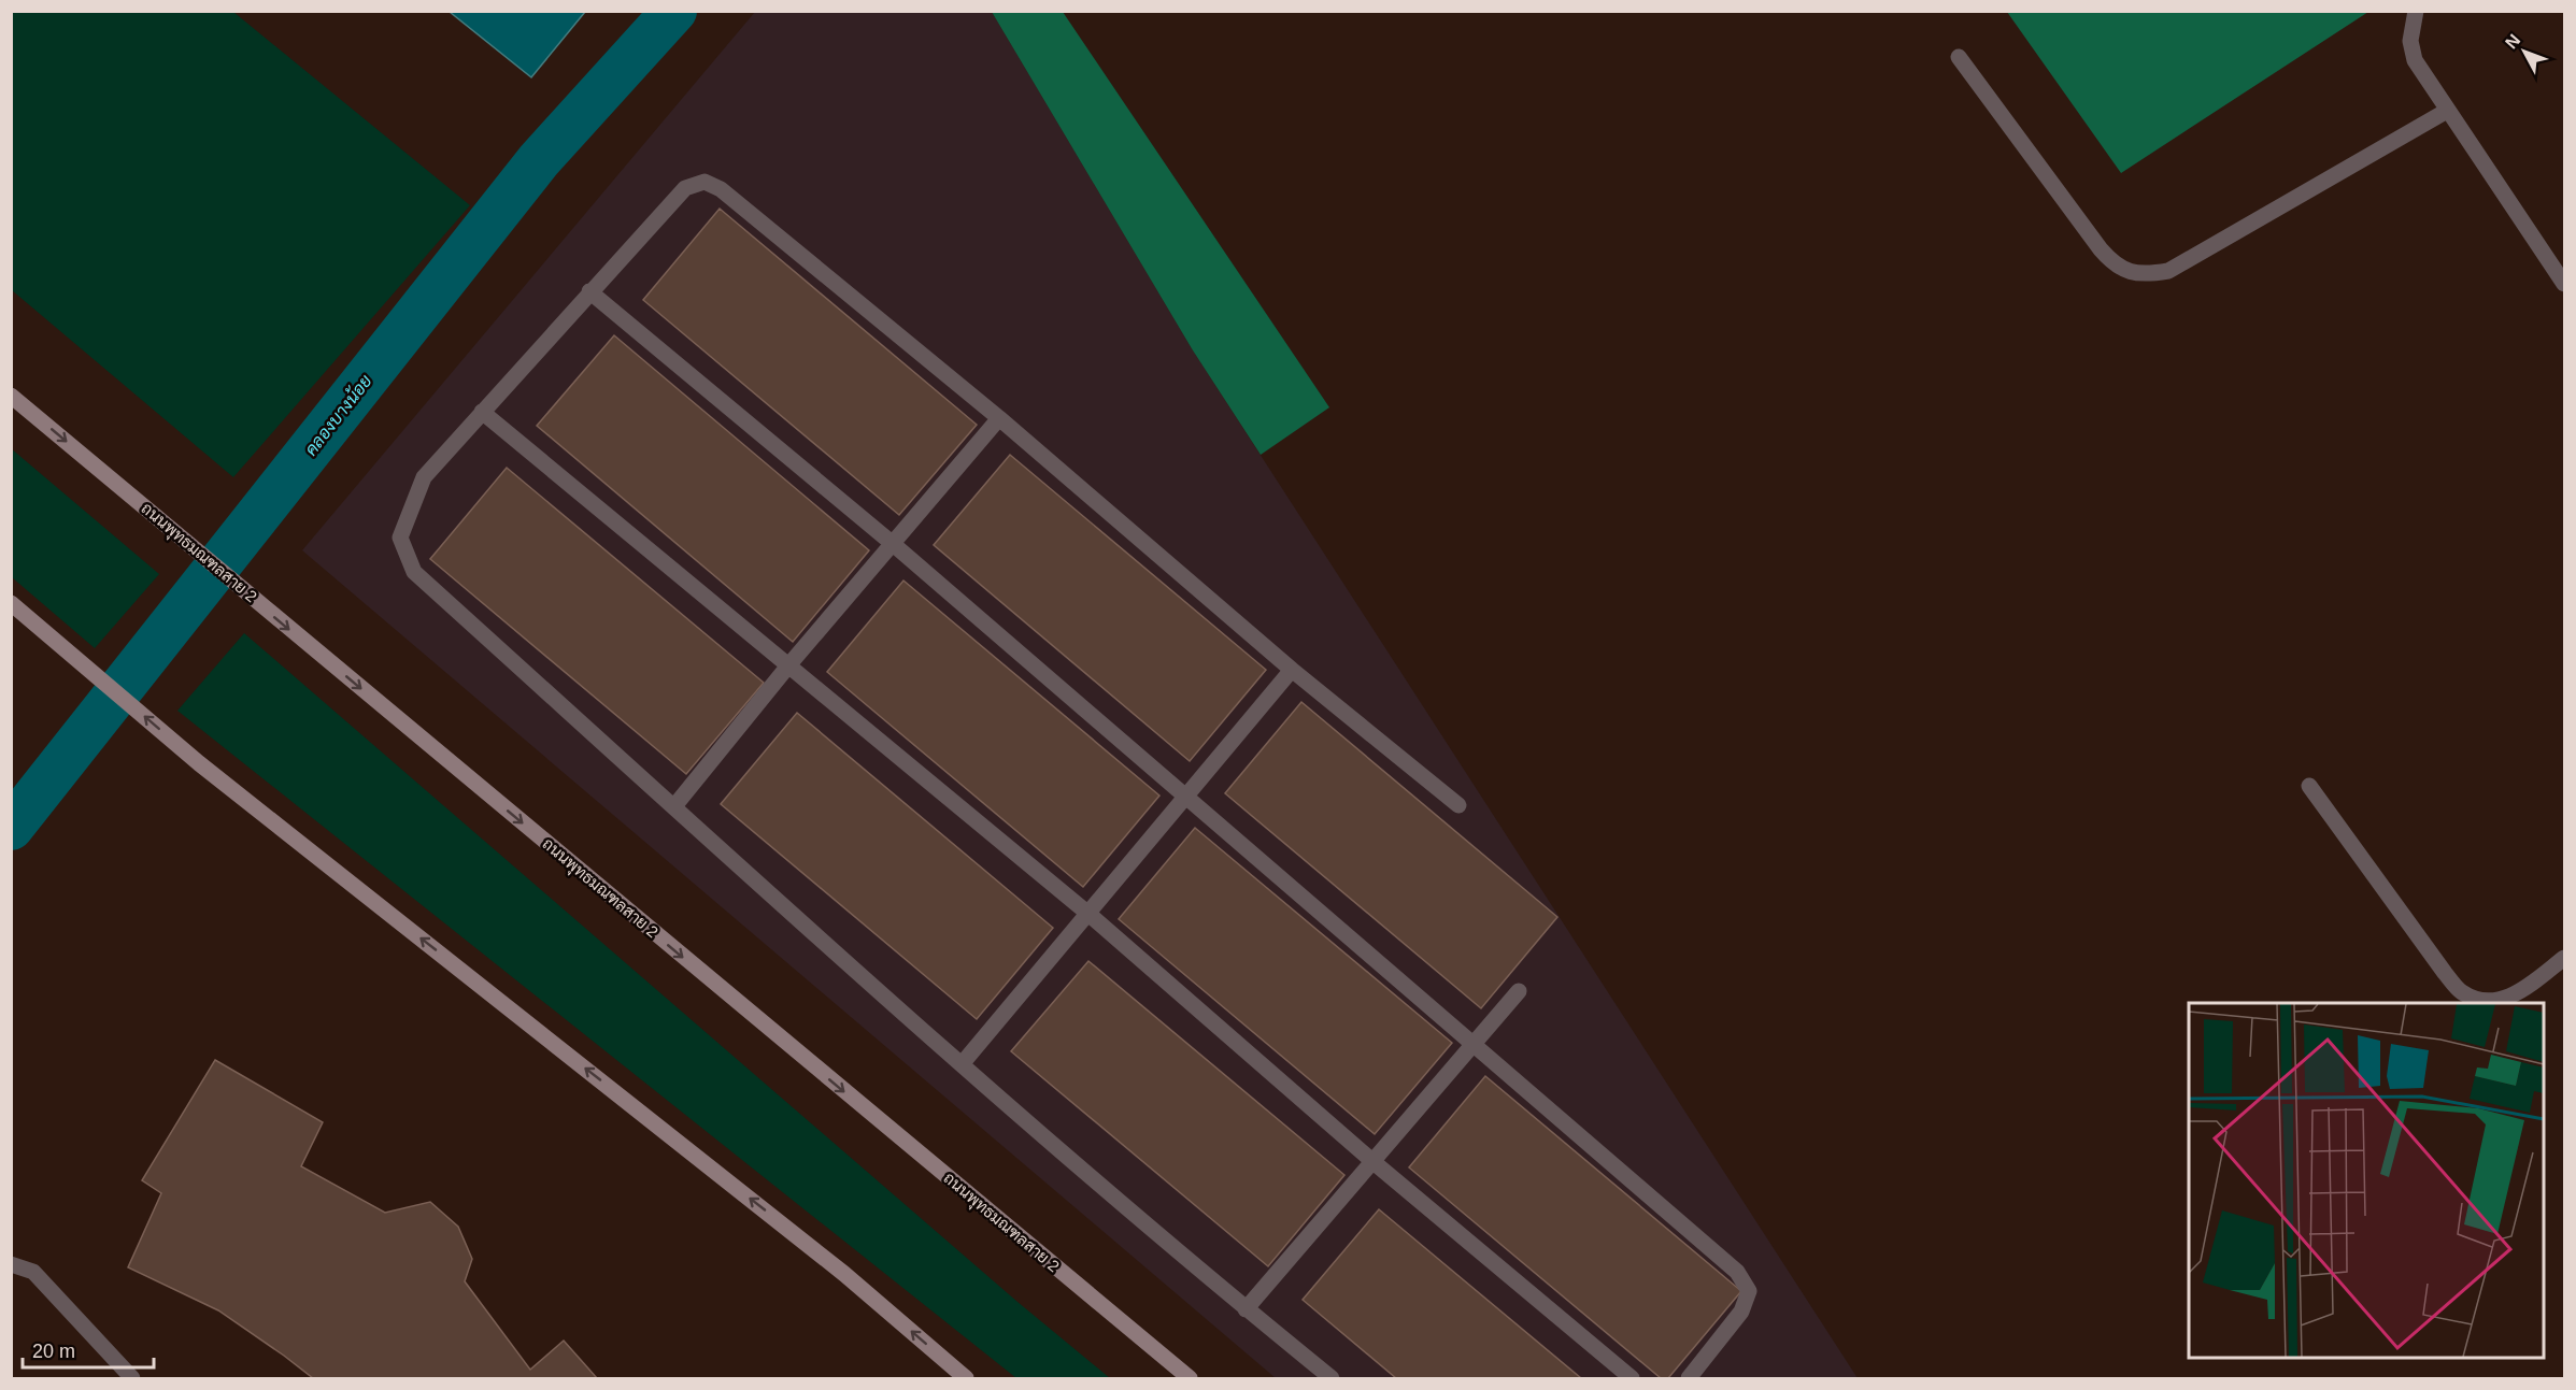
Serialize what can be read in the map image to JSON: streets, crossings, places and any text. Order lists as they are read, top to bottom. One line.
{"streets":{"main road":["ถนนพุทธมณฑลสาย 2"]},"one_way":["ถนนพุทธมณฑลสาย 2"],"water":["คลองบางน้อย"],"scale_bar":"20 m","north":"top left"}
